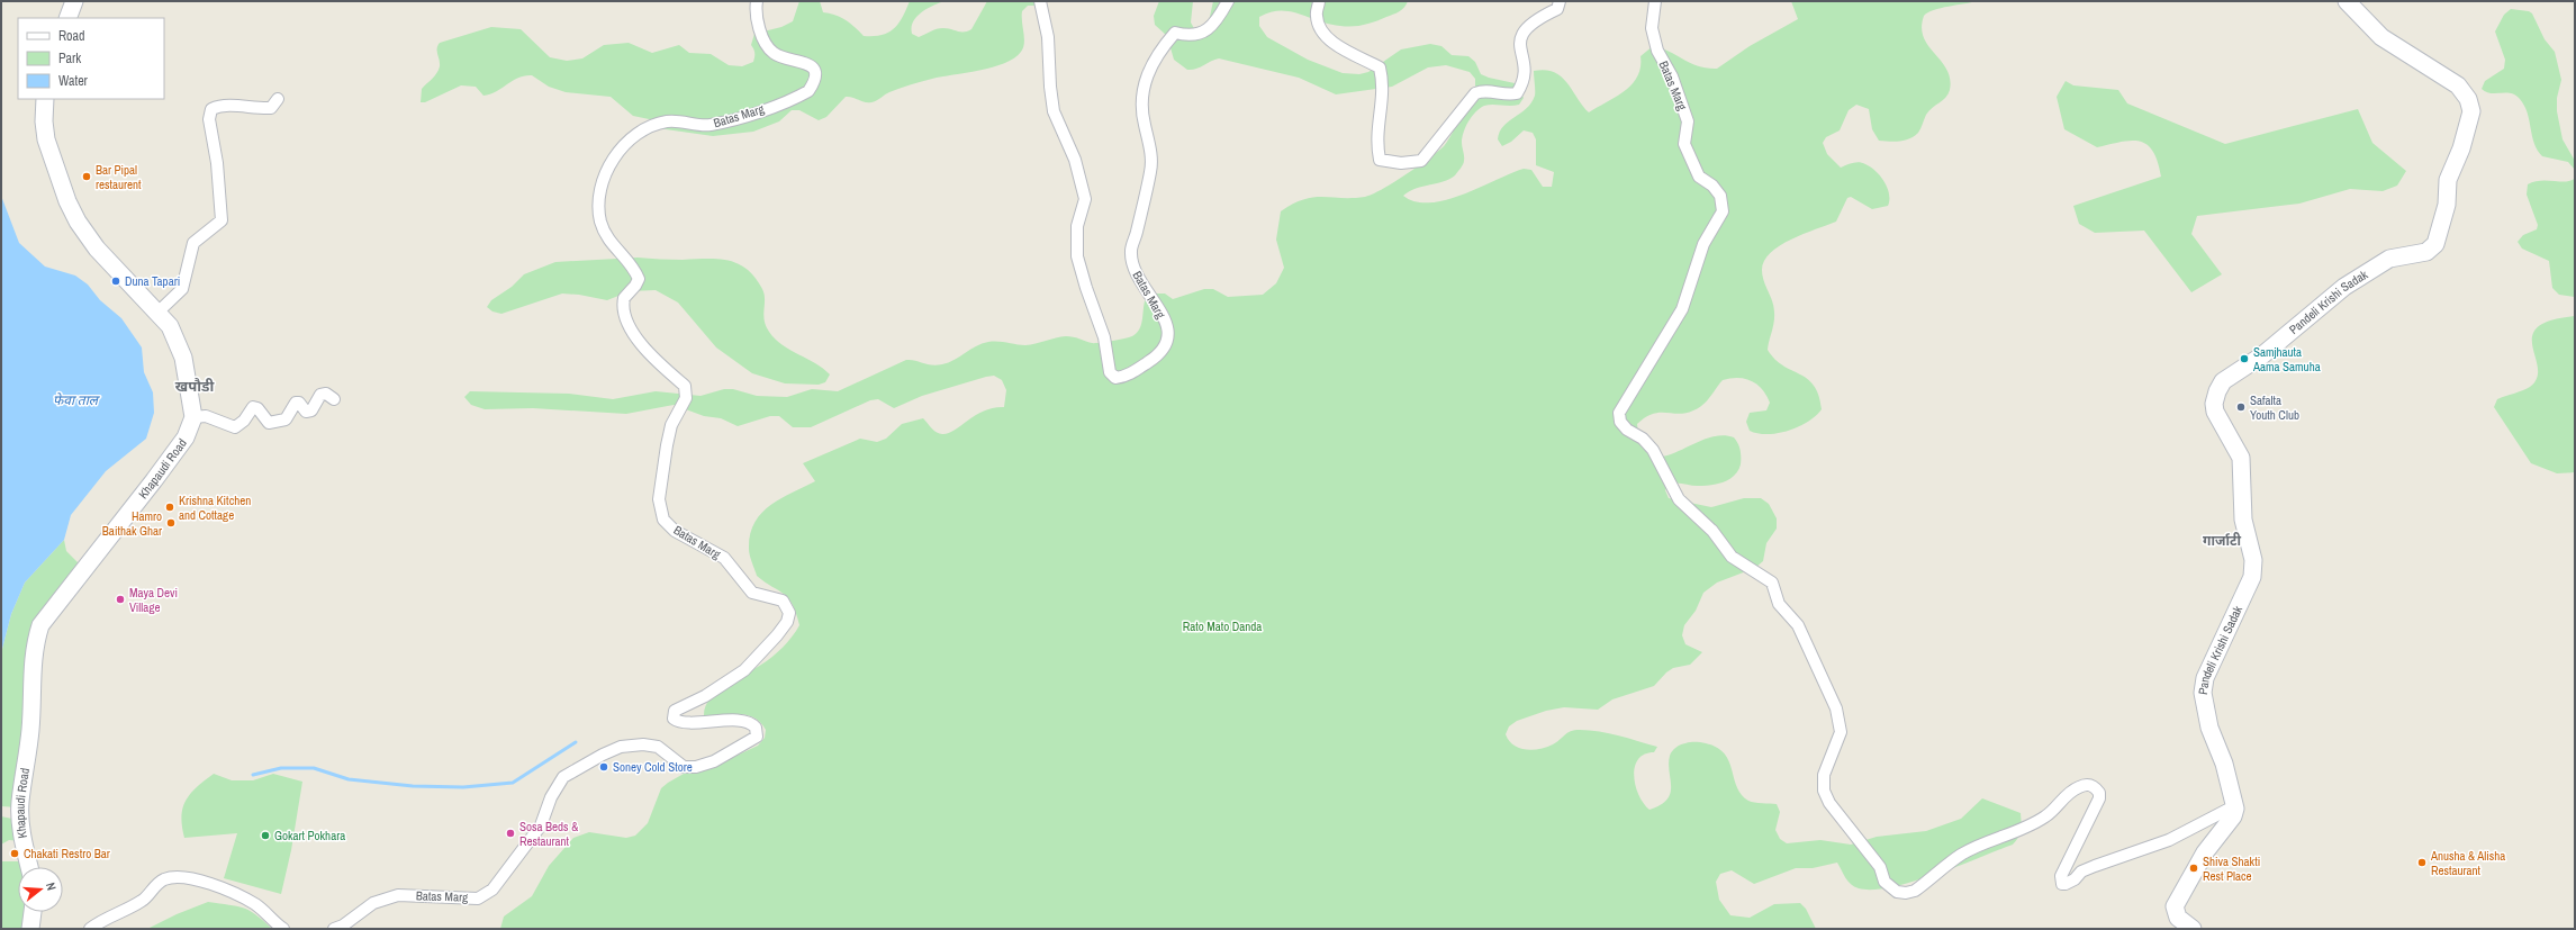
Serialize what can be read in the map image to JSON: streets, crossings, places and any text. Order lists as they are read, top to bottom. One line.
{"streets":{"street":["Batas Marg","Pandeli Krishi Sadak","Khapaudi Road"]},"crossings":[["Batas Marg","Pandeli Krishi Sadak"]],"districts":["खपौडी","गार्जाटी"],"water":["फेवा ताल"],"parks":["Rato Mato Danda"],"places":["Bar Pipal restaurent","Duna Tapari","Samjhauta Aama Samuha","Safalta Youth Club","Krishna Kitchen and Cottage","Hamro Baithak Ghar","Maya Devi Village","Soney Cold Store","Sosa Beds & Restaurant","Gokart Pokhara","Chakati Restro Bar","Anusha & Alisha Restaurant","Shiva Shakti Rest Place"],"legend":["Road","Park","Water"],"north":"right"}
